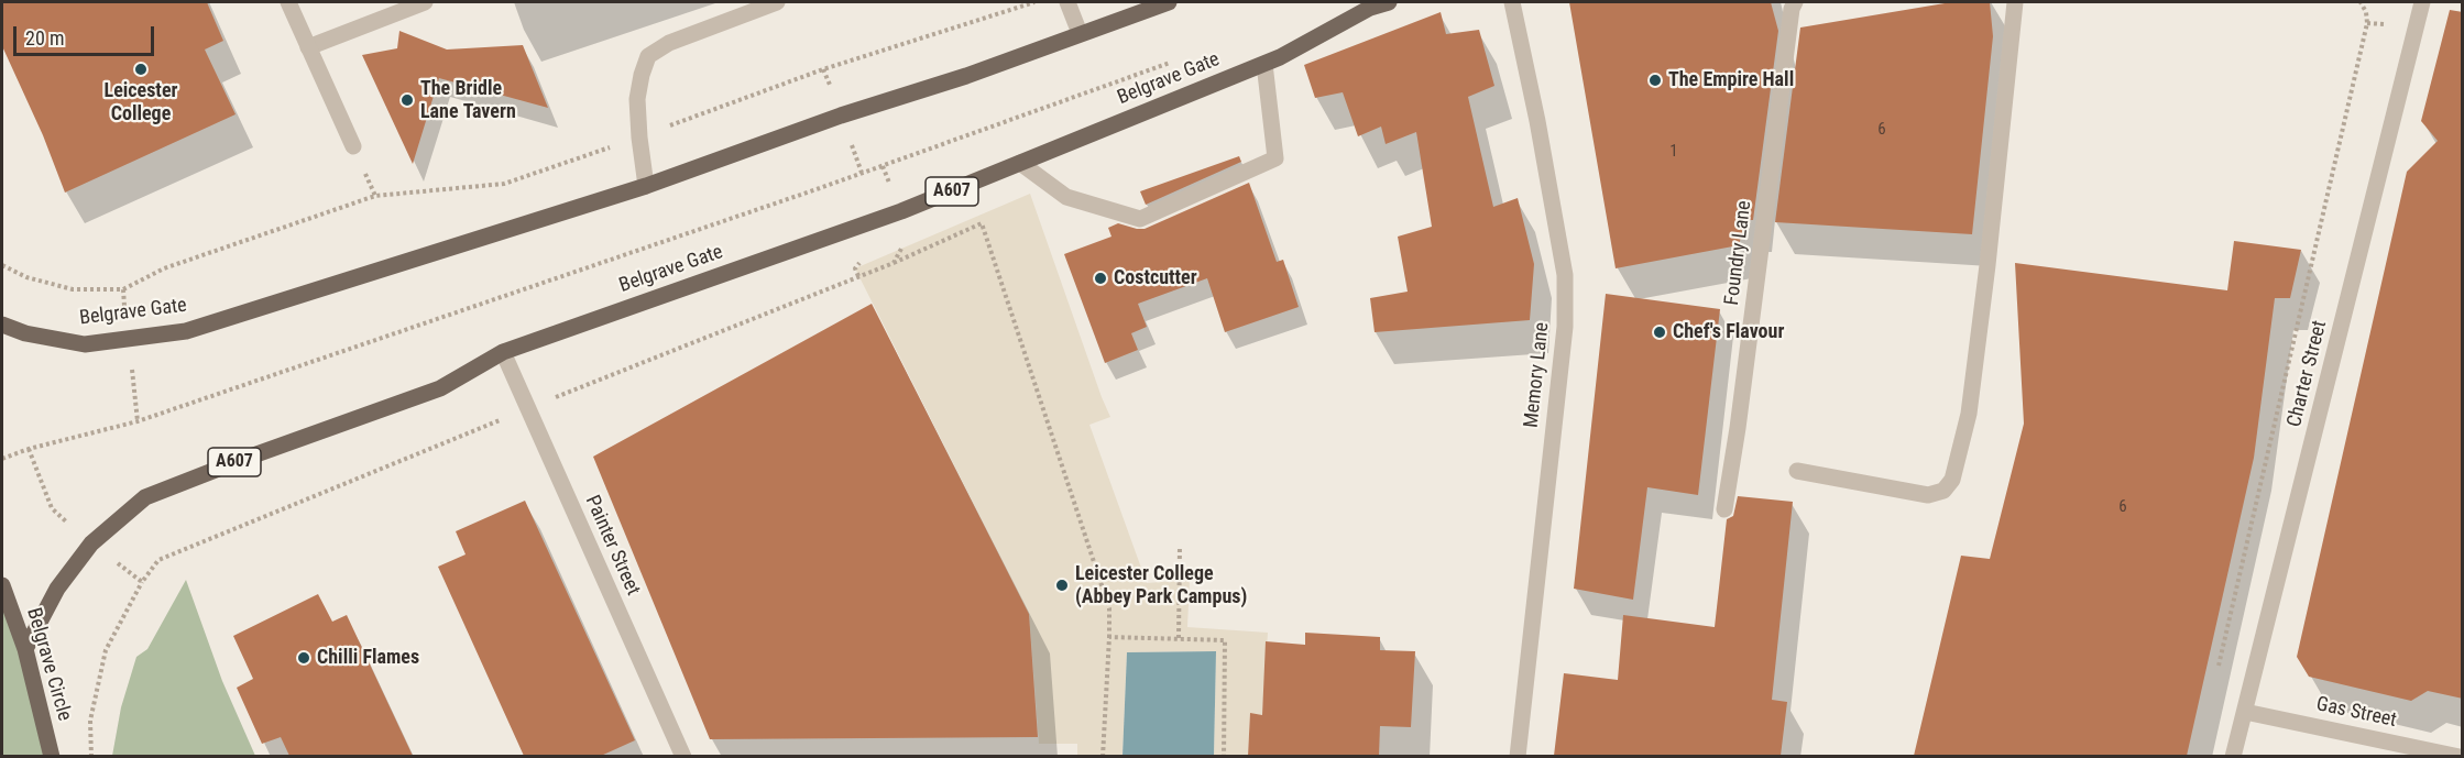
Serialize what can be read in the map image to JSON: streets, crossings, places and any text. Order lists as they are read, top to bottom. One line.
{"streets":{"main road":["Belgrave Gate","A607","Belgrave Circle"],"street":["Foundry Lane","Charter Street","Memory Lane","Painter Street","Gas Street"]},"crossings":[["Belgrave Gate","Painter Street"],["Belgrave Gate","Belgrave Circle"],["Charter Street","Gas Street"]],"places":["Leicester College","The Empire Hall","The Bridle Lane Tavern","Costcutter","Chef's Flavour","Leicester College (Abbey Park Campus)","Chilli Flames"],"house_numbers":["6","1","6"],"scale_bar":"20 m"}
